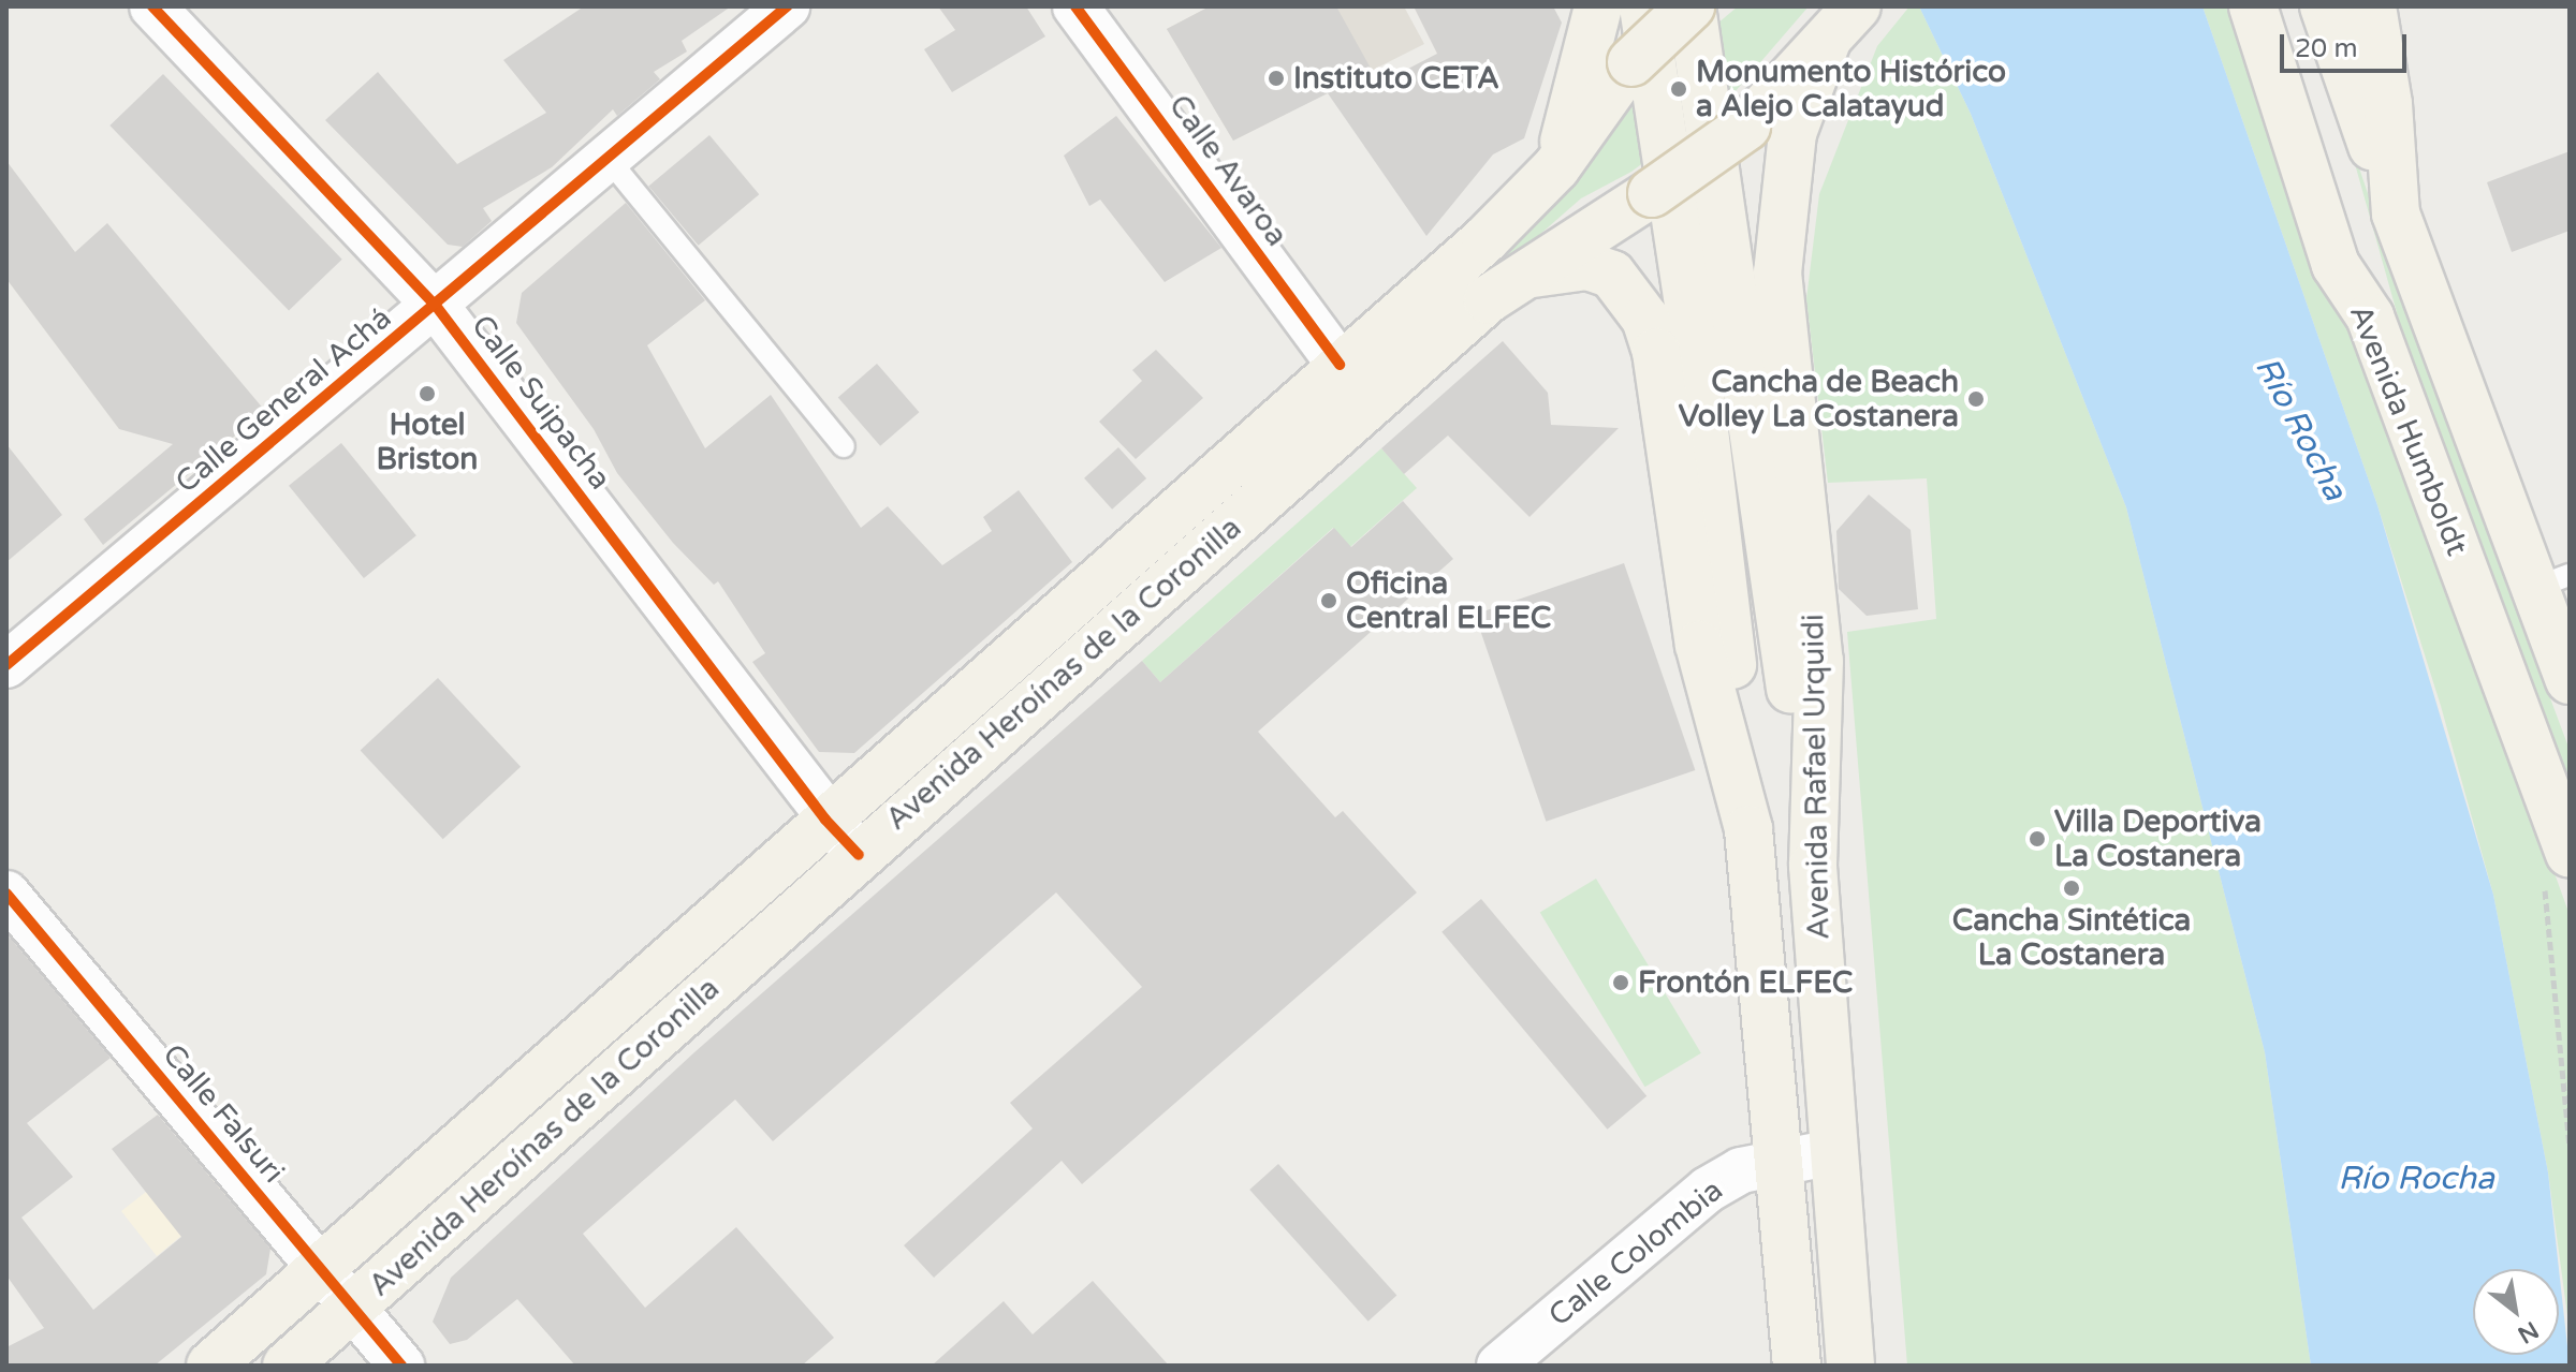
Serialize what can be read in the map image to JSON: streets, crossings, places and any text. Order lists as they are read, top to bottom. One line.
{"streets":{"main road":["Avenida Humboldt","Avenida Heroínas de la Coronilla","Avenida Rafael Urquidi"],"street":["Calle Avaroa","Calle General Achá","Calle Suipacha","Calle Falsuri","Calle Colombia"]},"crossings":[["Calle Avaroa","Avenida Heroínas de la Coronilla"],["Calle General Achá","Calle Suipacha"],["Calle Suipacha","Avenida Heroínas de la Coronilla"],["Avenida Heroínas de la Coronilla","Avenida Rafael Urquidi"],["Avenida Heroínas de la Coronilla","Calle Falsuri"],["Avenida Rafael Urquidi","Calle Colombia"]],"water":["Río Rocha"],"places":["Instituto CETA","Monumento Histórico a Alejo Calatayud","Hotel Briston","Cancha de Beach Volley La Costanera","Oficina Central ELFEC","Villa Deportiva La Costanera","Cancha Sintética La Costanera","Frontón ELFEC"],"scale_bar":"20 m","north":"bottom right"}
